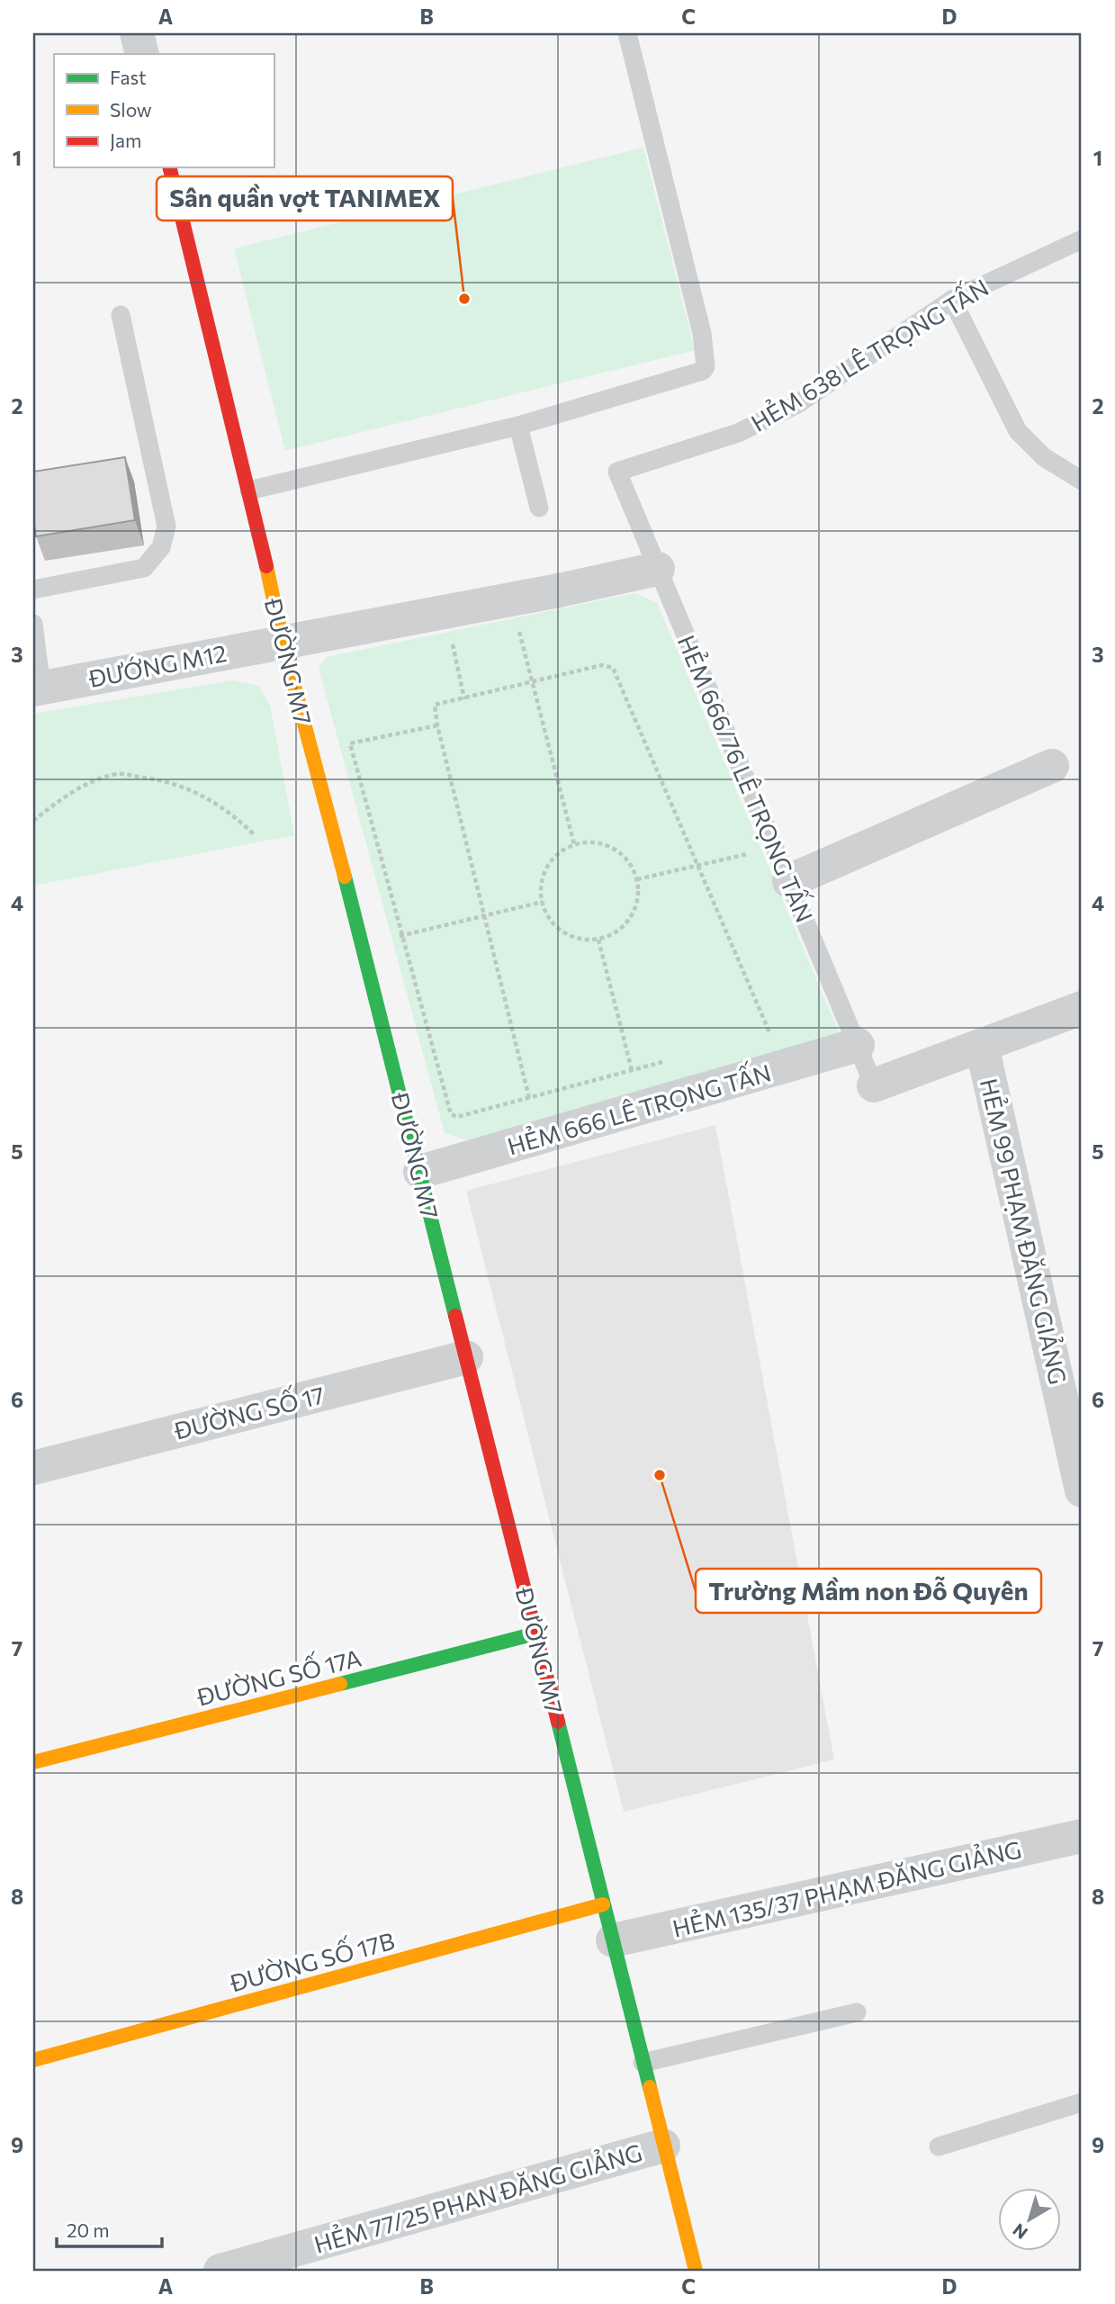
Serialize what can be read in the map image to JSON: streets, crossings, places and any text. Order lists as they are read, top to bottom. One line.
{"streets":{"street":["ĐƯỜNG M7","ĐƯỚNG M12","HẺM 666 LÊ TRỌNG TẤN","HẺM 99 PHẠM ĐĂNG GIẢNG","ĐƯỜNG SỐ 17","ĐƯỜNG SỐ 17A","HẺM 135/37 PHẠM ĐĂNG GIẢNG","ĐƯỜNG SỐ 17B","HẺM 77/25 PHAN ĐĂNG GIẢNG"],"lane":["HẺM 638 LÊ TRỌNG TẤN","HẺM 666/76 LÊ TRỌNG TẤN"]},"crossings":[["HẺM 638 LÊ TRỌNG TẤN","HẺM 666/76 LÊ TRỌNG TẤN"],["ĐƯỜNG M7","ĐƯỚNG M12"],["ĐƯỜNG M7","HẺM 666 LÊ TRỌNG TẤN"],["ĐƯỜNG M7","ĐƯỜNG SỐ 17"],["ĐƯỜNG M7","ĐƯỜNG SỐ 17A"],["ĐƯỜNG M7","HẺM 135/37 PHẠM ĐĂNG GIẢNG"],["ĐƯỜNG M7","ĐƯỜNG SỐ 17B"],["ĐƯỜNG M7","HẺM 77/25 PHAN ĐĂNG GIẢNG"],["ĐƯỚNG M12","HẺM 666/76 LÊ TRỌNG TẤN"],["HẺM 666/76 LÊ TRỌNG TẤN","HẺM 666 LÊ TRỌNG TẤN"]],"places":["Sân quần vợt TANIMEX","Trường Mầm non Đỗ Quyên"],"legend":["Fast","Slow","Jam"],"scale_bar":"20 m","north":"bottom left","grid":{"columns":["A","B","C","D"],"rows":["1","2","3","4","5","6","7","8","9"]}}
